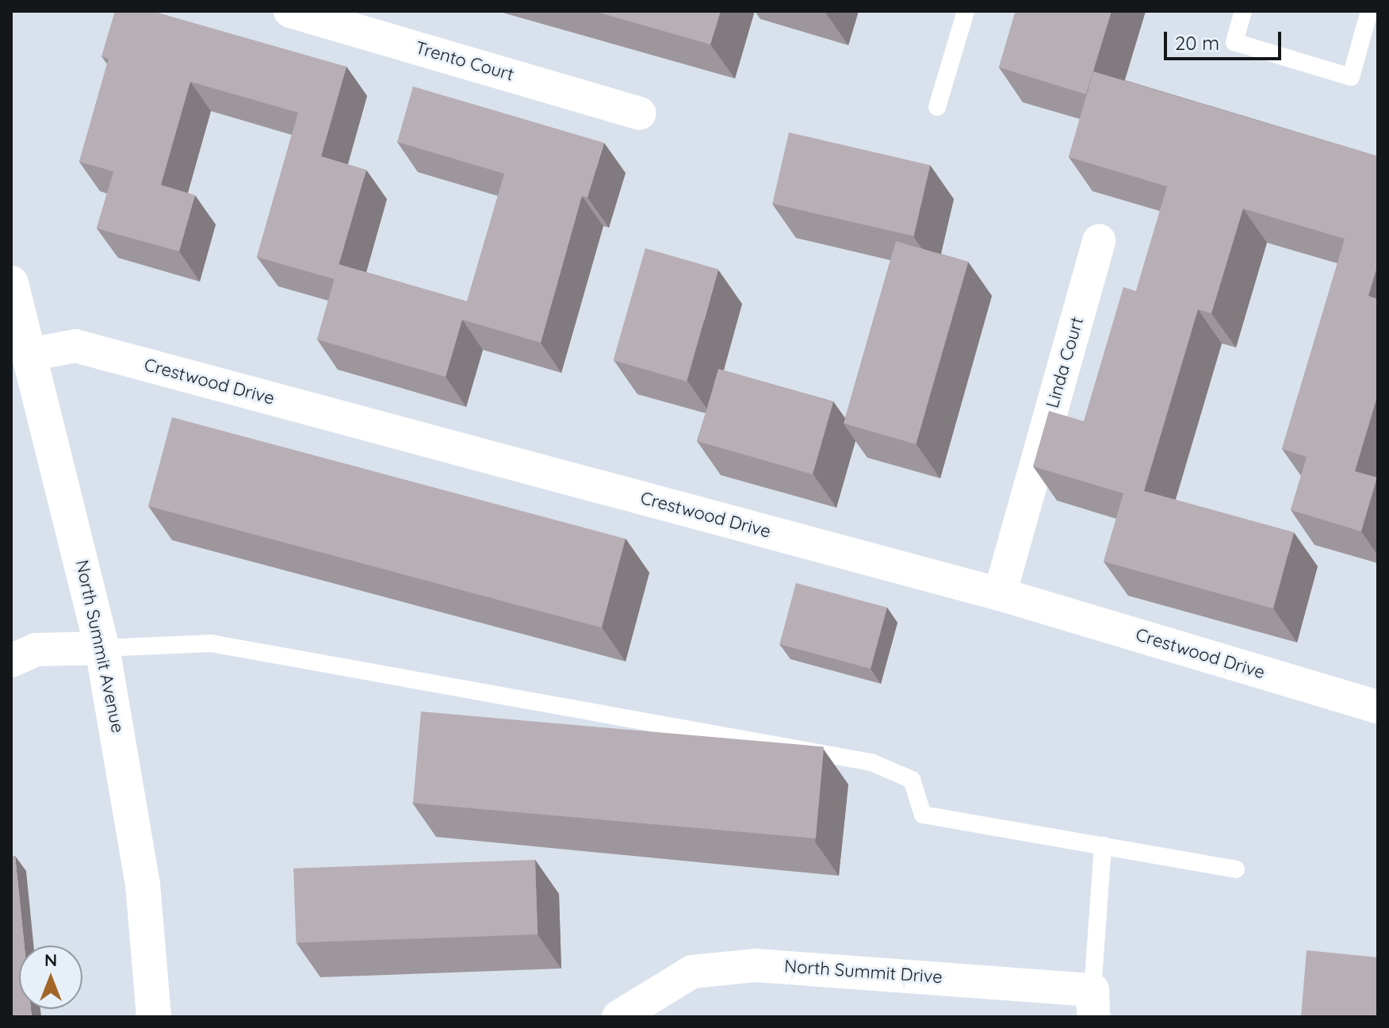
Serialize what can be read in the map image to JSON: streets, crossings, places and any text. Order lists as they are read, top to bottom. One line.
{"streets":{"street":["Trento Court","Linda Court","Crestwood Drive","North Summit Avenue","North Summit Drive"]},"crossings":[["Linda Court","Crestwood Drive"],["Crestwood Drive","North Summit Avenue"]],"scale_bar":"20 m","north":"top"}
